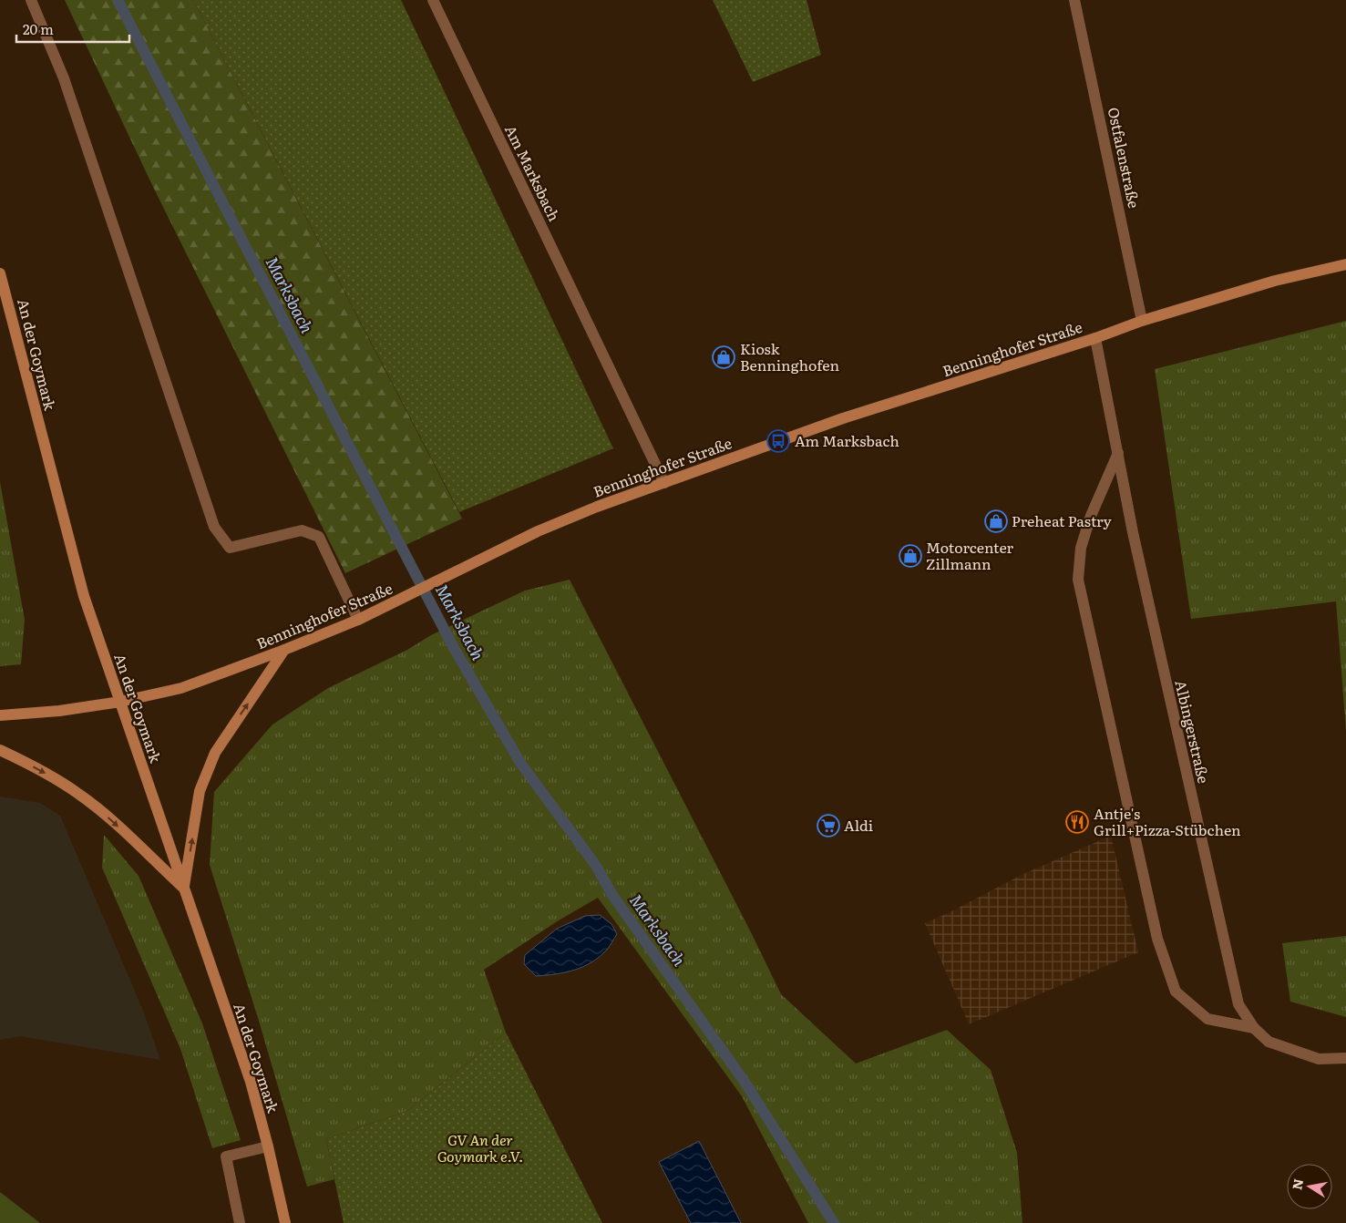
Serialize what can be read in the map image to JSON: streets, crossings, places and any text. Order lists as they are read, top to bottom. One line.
{"streets":{"main road":["Benninghofer Straße","An der Goymark"],"street":["Ostfalenstraße","Am Marksbach","Albingerstraße"]},"crossings":[["Ostfalenstraße","Benninghofer Straße"],["Am Marksbach","Benninghofer Straße"],["Benninghofer Straße","An der Goymark"],["Benninghofer Straße","Albingerstraße"]],"water":["Marksbach"],"parks":["GV An der Goymark e.V."],"places":{"shop":["Kiosk Benninghofen","Preheat Pastry","Motorcenter Zillmann"],"bus stop":["Am Marksbach"],"restaurant":["Antje's Grill+Pizza-Stübchen"],"supermarket":["Aldi"]},"scale_bar":"20 m","north":"left"}
